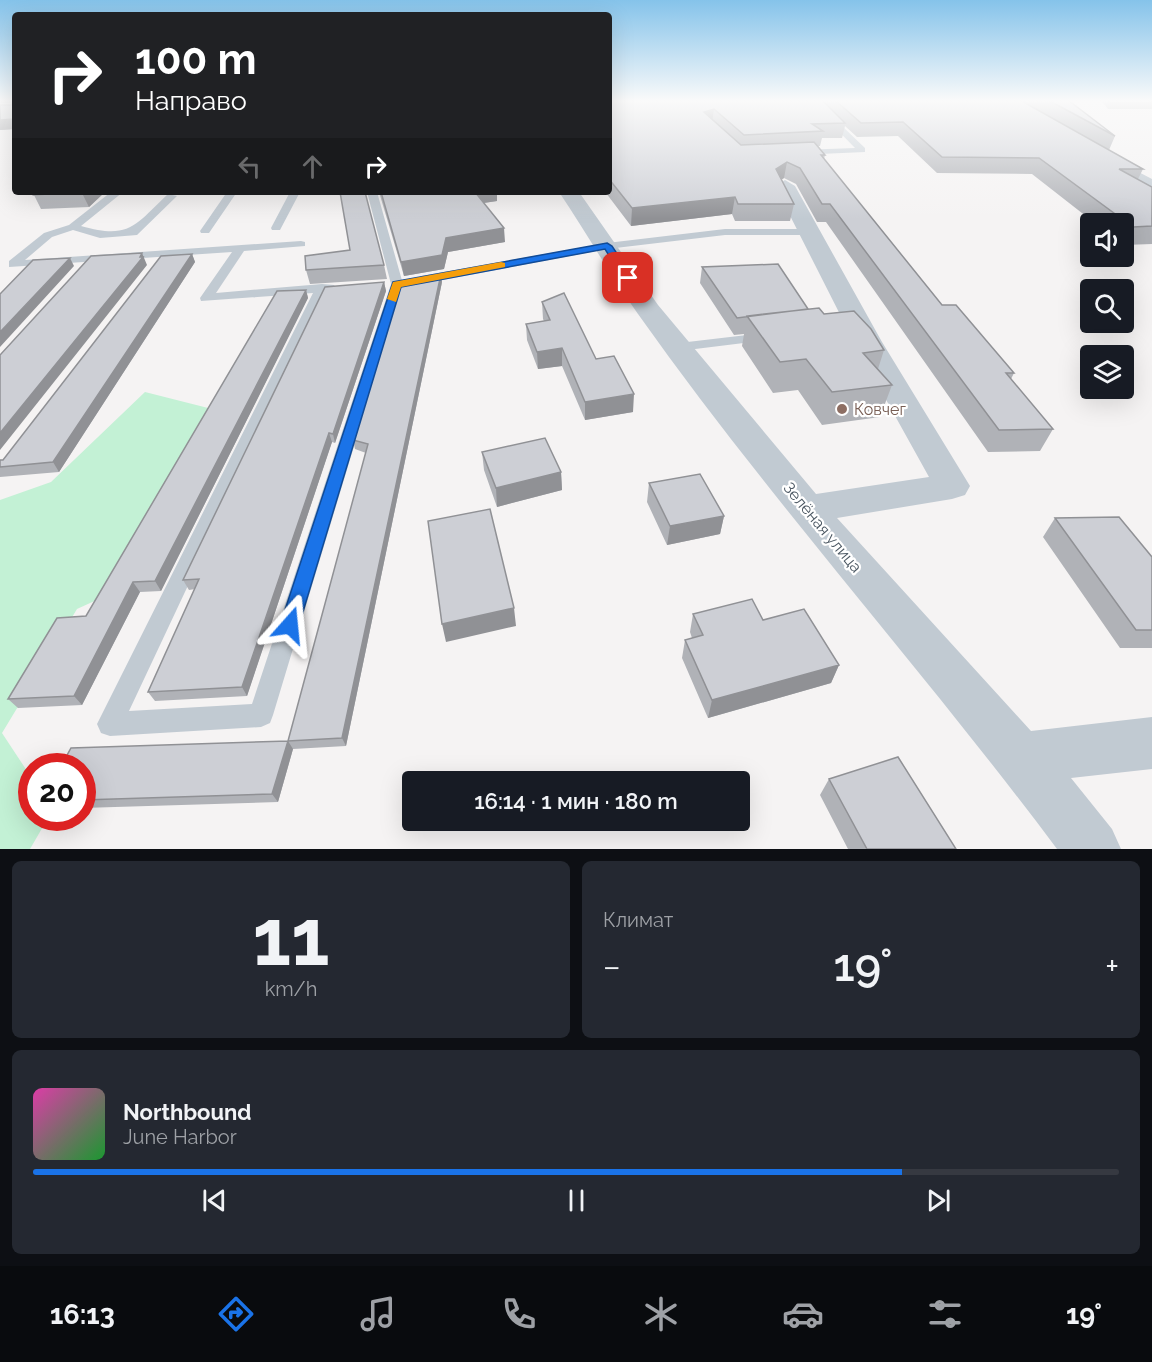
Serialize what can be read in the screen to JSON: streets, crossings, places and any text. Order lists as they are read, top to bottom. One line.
{"streets":{"street":["Зелёная улица"]},"places":["Ковчег"],"page":{"turn":["100 m","Направо"],"limit":"20","trip":"16:14 · 1 мин · 180 m","tile":[["11","km/h"],"Климат"],"heat":["−","19°","+"],"song":["Northbound","June Harbor"],"tabs":["16:13","19°"]}}
